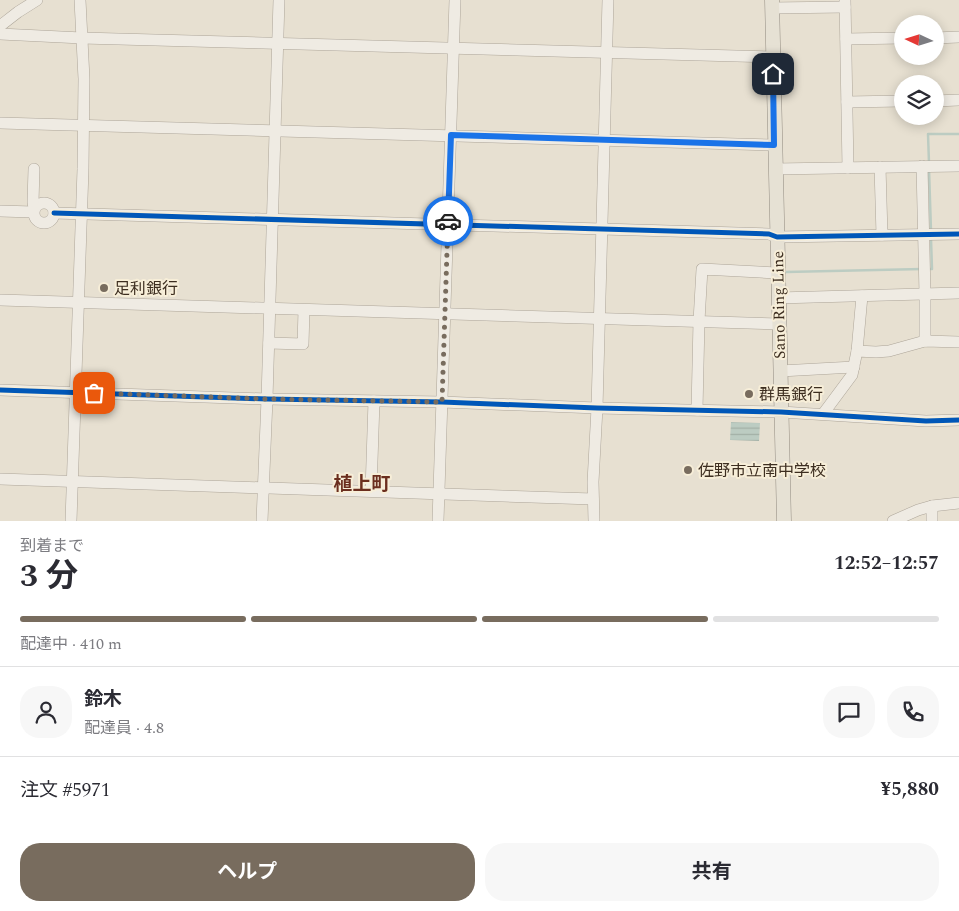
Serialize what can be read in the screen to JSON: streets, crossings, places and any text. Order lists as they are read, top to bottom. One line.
{"streets":{"main road":["Sano Ring Line"]},"districts":["植上町"],"places":["足利銀行","群馬銀行","佐野市立南中学校"],"north":"left","page":{"heading":["3 分","到着まで","12:52–12:57"],"panel":["鈴木","配達員 · 4.8","注文 #5971","¥5,880"],"bar":"配達中 · 410 m","buttons":["ヘルプ","共有"]}}
